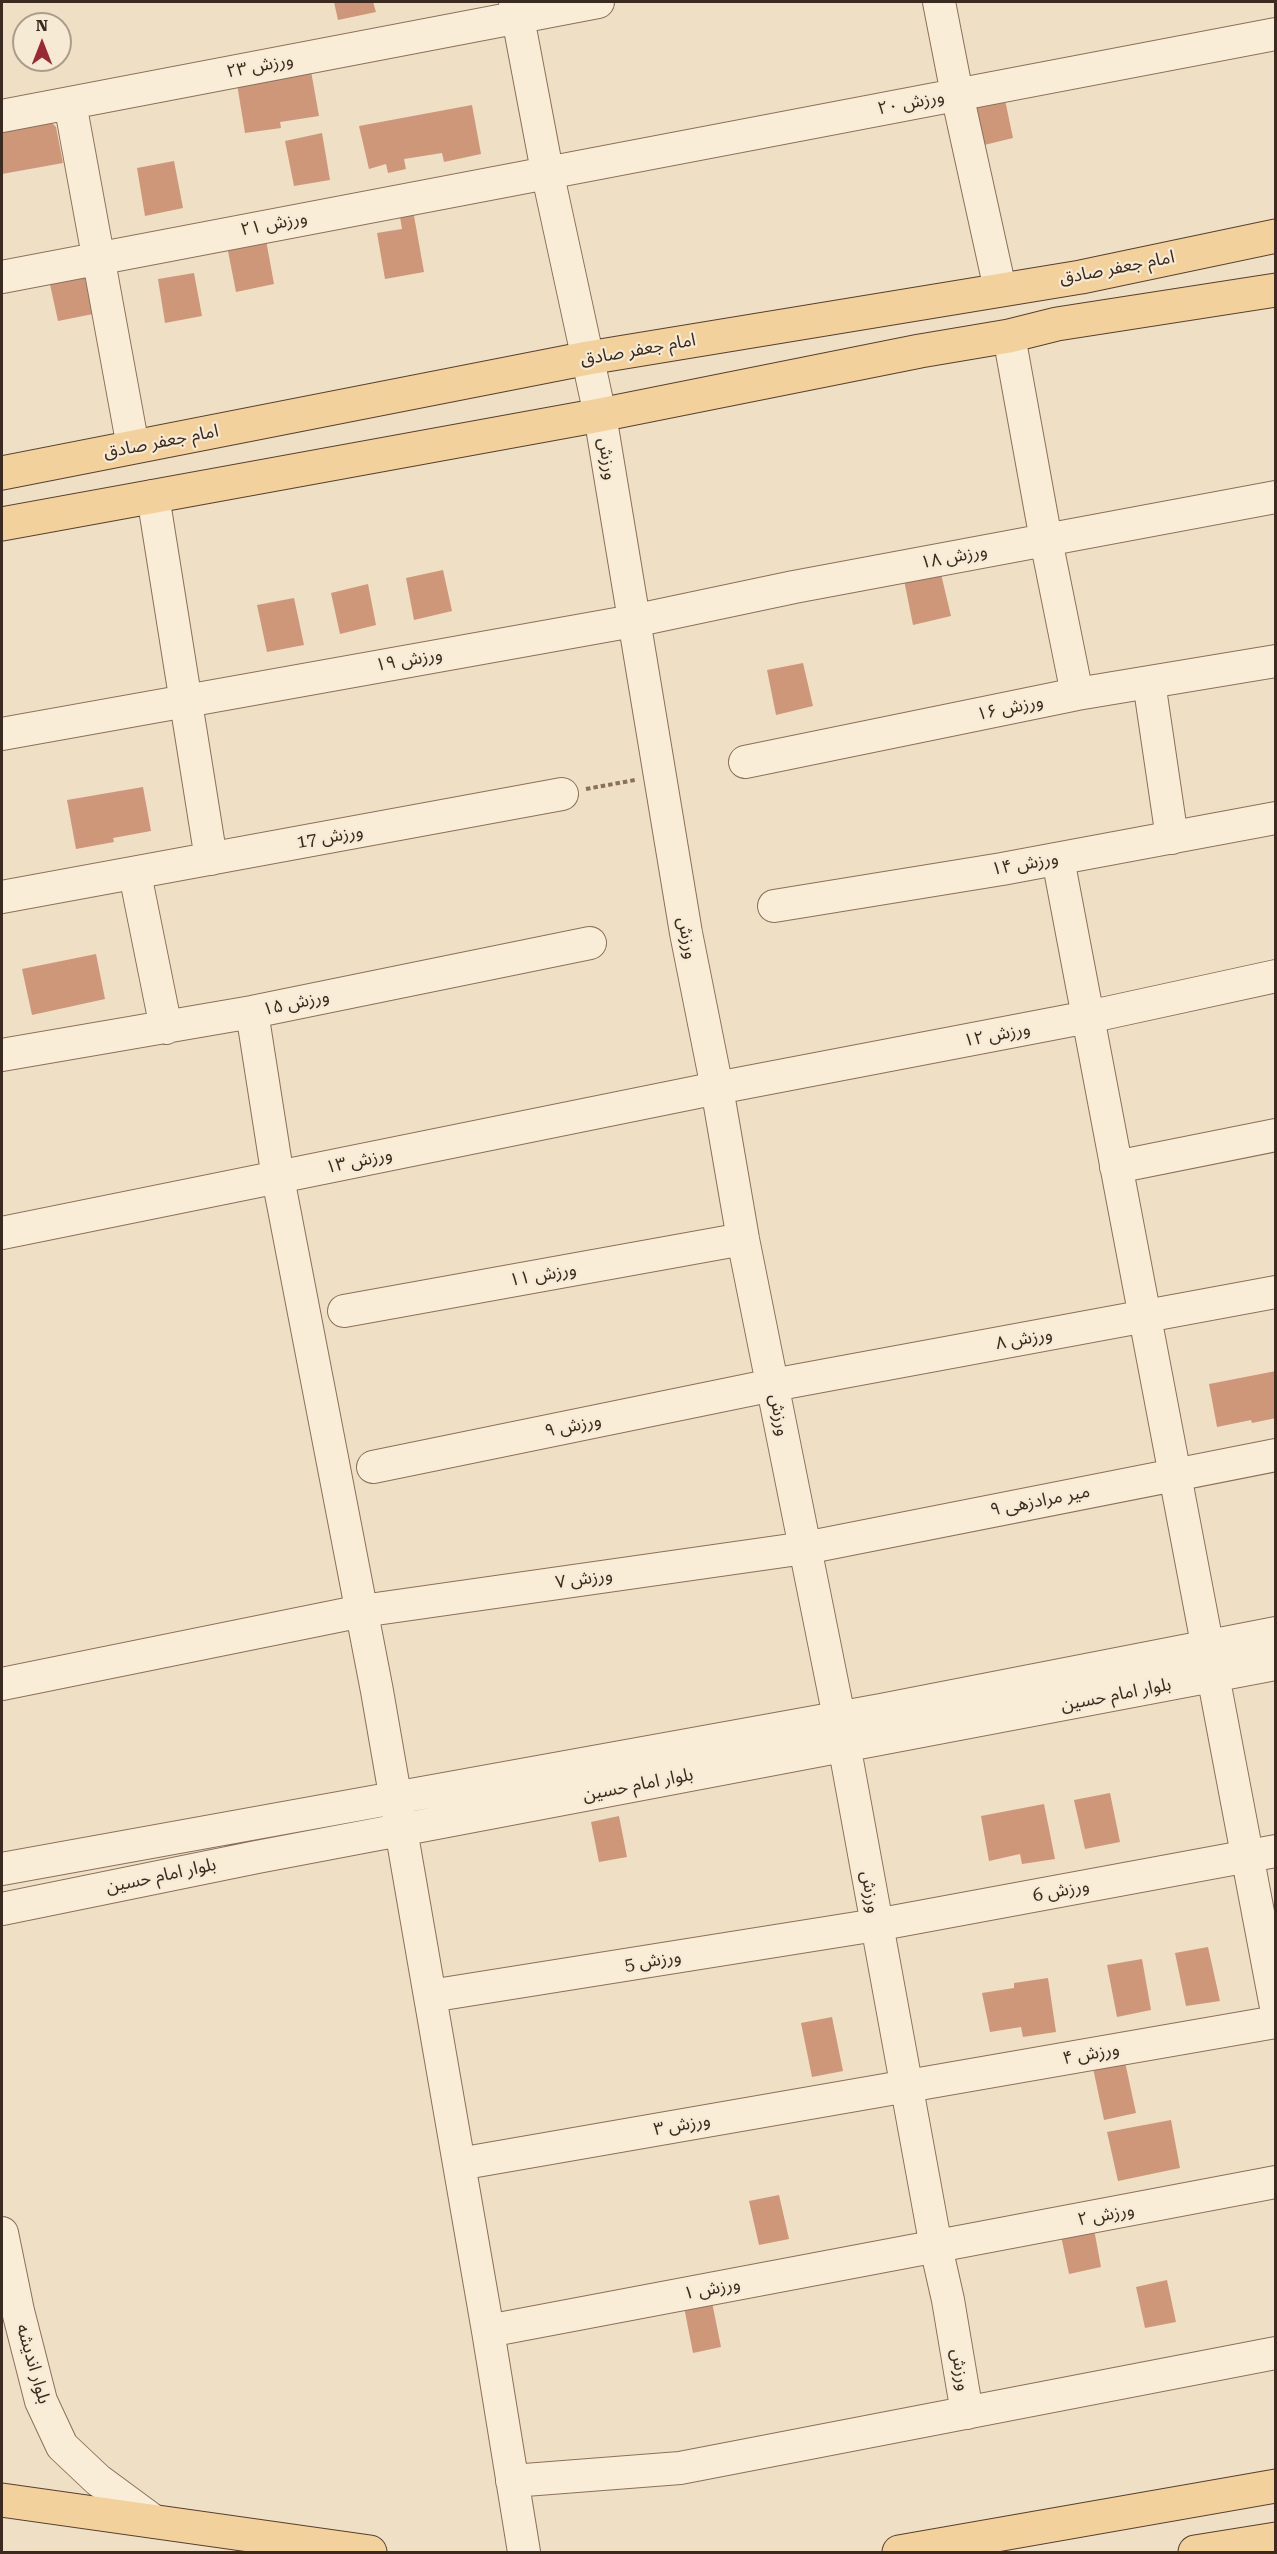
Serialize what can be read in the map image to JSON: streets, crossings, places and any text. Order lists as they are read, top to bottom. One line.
{"streets":{"main road":["امام جعفر صادق"],"street":["ورزش ۲۳","ورزش ۲۰","ورزش ۲۱","ورزش","ورزش ۱۸","ورزش ۱۹","ورزش ۱۶","ورزش 17","ورزش ۱۴","ورزش ۱۵","ورزش ۱۲","ورزش ۱۳","ورزش ۱۱","ورزش ۸","ورزش ۹","میر مرادزهی ۹","ورزش ۷","بلوار امام حسین","ورزش 6","ورزش 5","ورزش ۴","ورزش ۳","ورزش ۲","ورزش ۱","بلوار اندیشه"]},"crossings":[["ورزش ۲۰","ورزش ۲۱"],["امام جعفر صادق","ورزش"],["ورزش","ورزش ۱۸"],["ورزش","ورزش ۱۹"],["ورزش","ورزش ۱۲"],["ورزش","ورزش ۱۳"],["ورزش","ورزش ۱۱"],["ورزش","ورزش ۸"],["ورزش","ورزش ۹"],["ورزش","میر مرادزهی ۹"],["ورزش","ورزش ۷"],["ورزش","بلوار امام حسین"],["ورزش","ورزش 6"],["ورزش","ورزش 5"],["ورزش","ورزش ۴"],["ورزش","ورزش ۳"],["ورزش","ورزش ۲"],["ورزش","ورزش ۱"],["ورزش ۱۸","ورزش ۱۹"],["ورزش ۱۲","ورزش ۱۳"],["ورزش ۸","ورزش ۹"],["میر مرادزهی ۹","ورزش ۷"],["ورزش 6","ورزش 5"],["ورزش ۴","ورزش ۳"],["ورزش ۲","ورزش ۱"]],"north":"top"}
